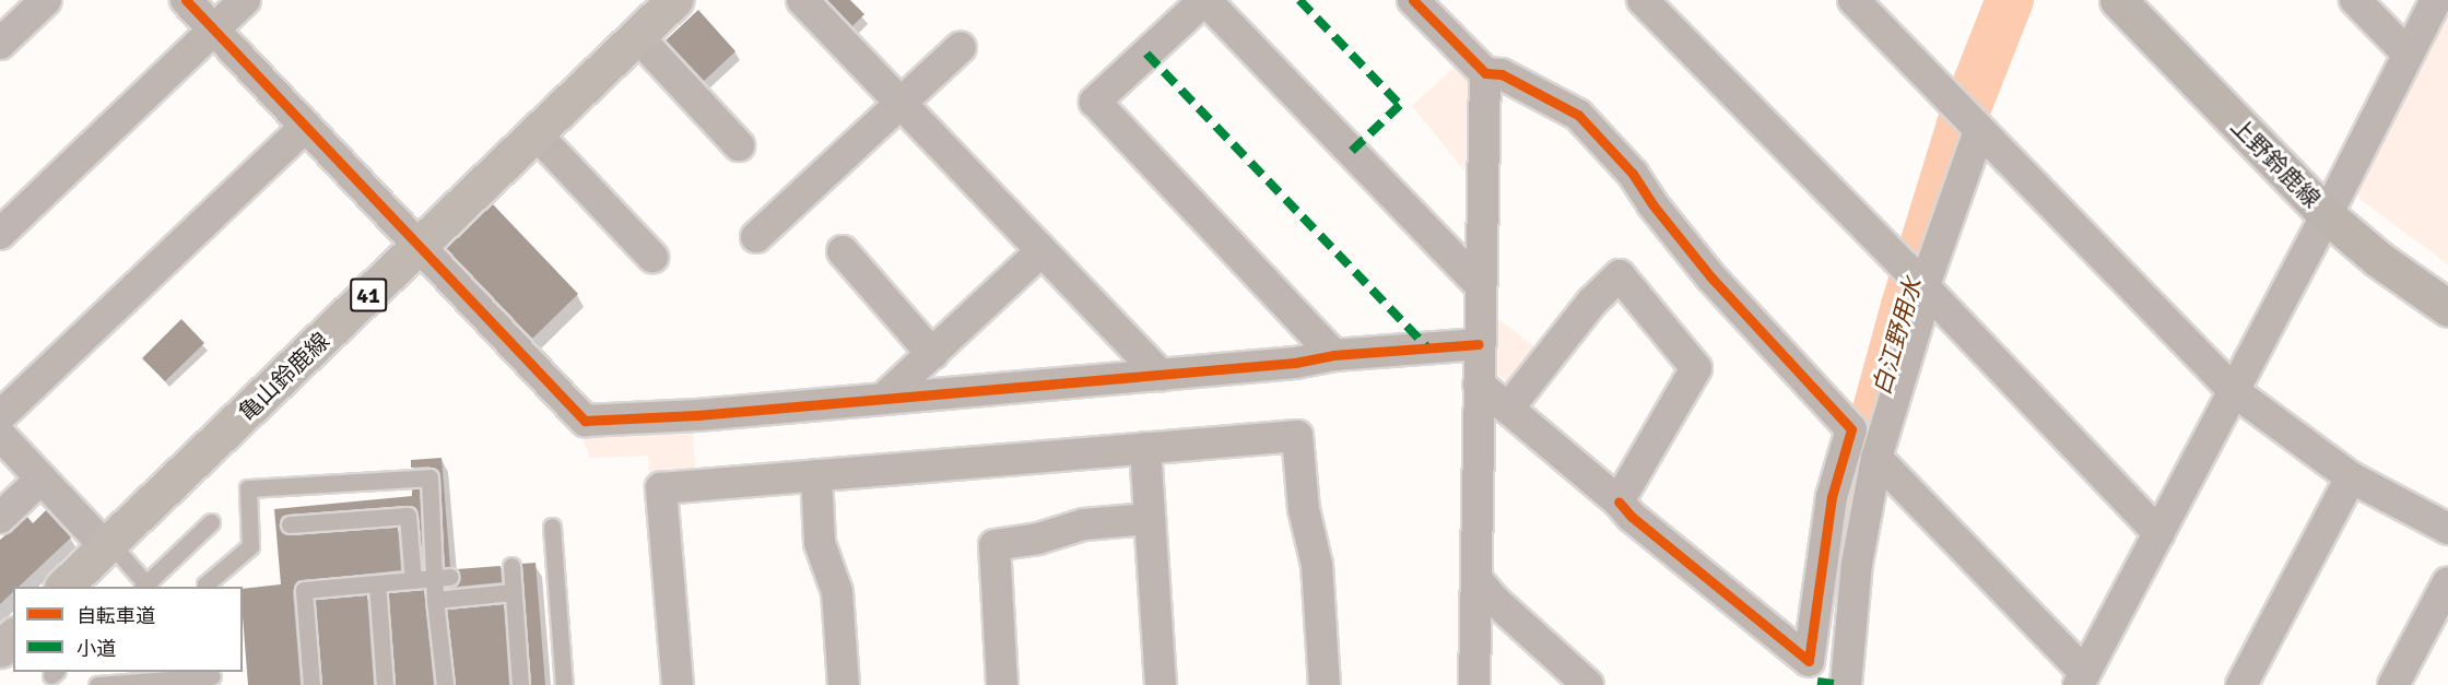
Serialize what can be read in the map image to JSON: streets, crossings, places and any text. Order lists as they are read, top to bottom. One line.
{"streets":{"main road":["上野鈴鹿線","41","亀山鈴鹿線"]},"water":["白江野用水"],"legend":["自転車道","小道"]}
